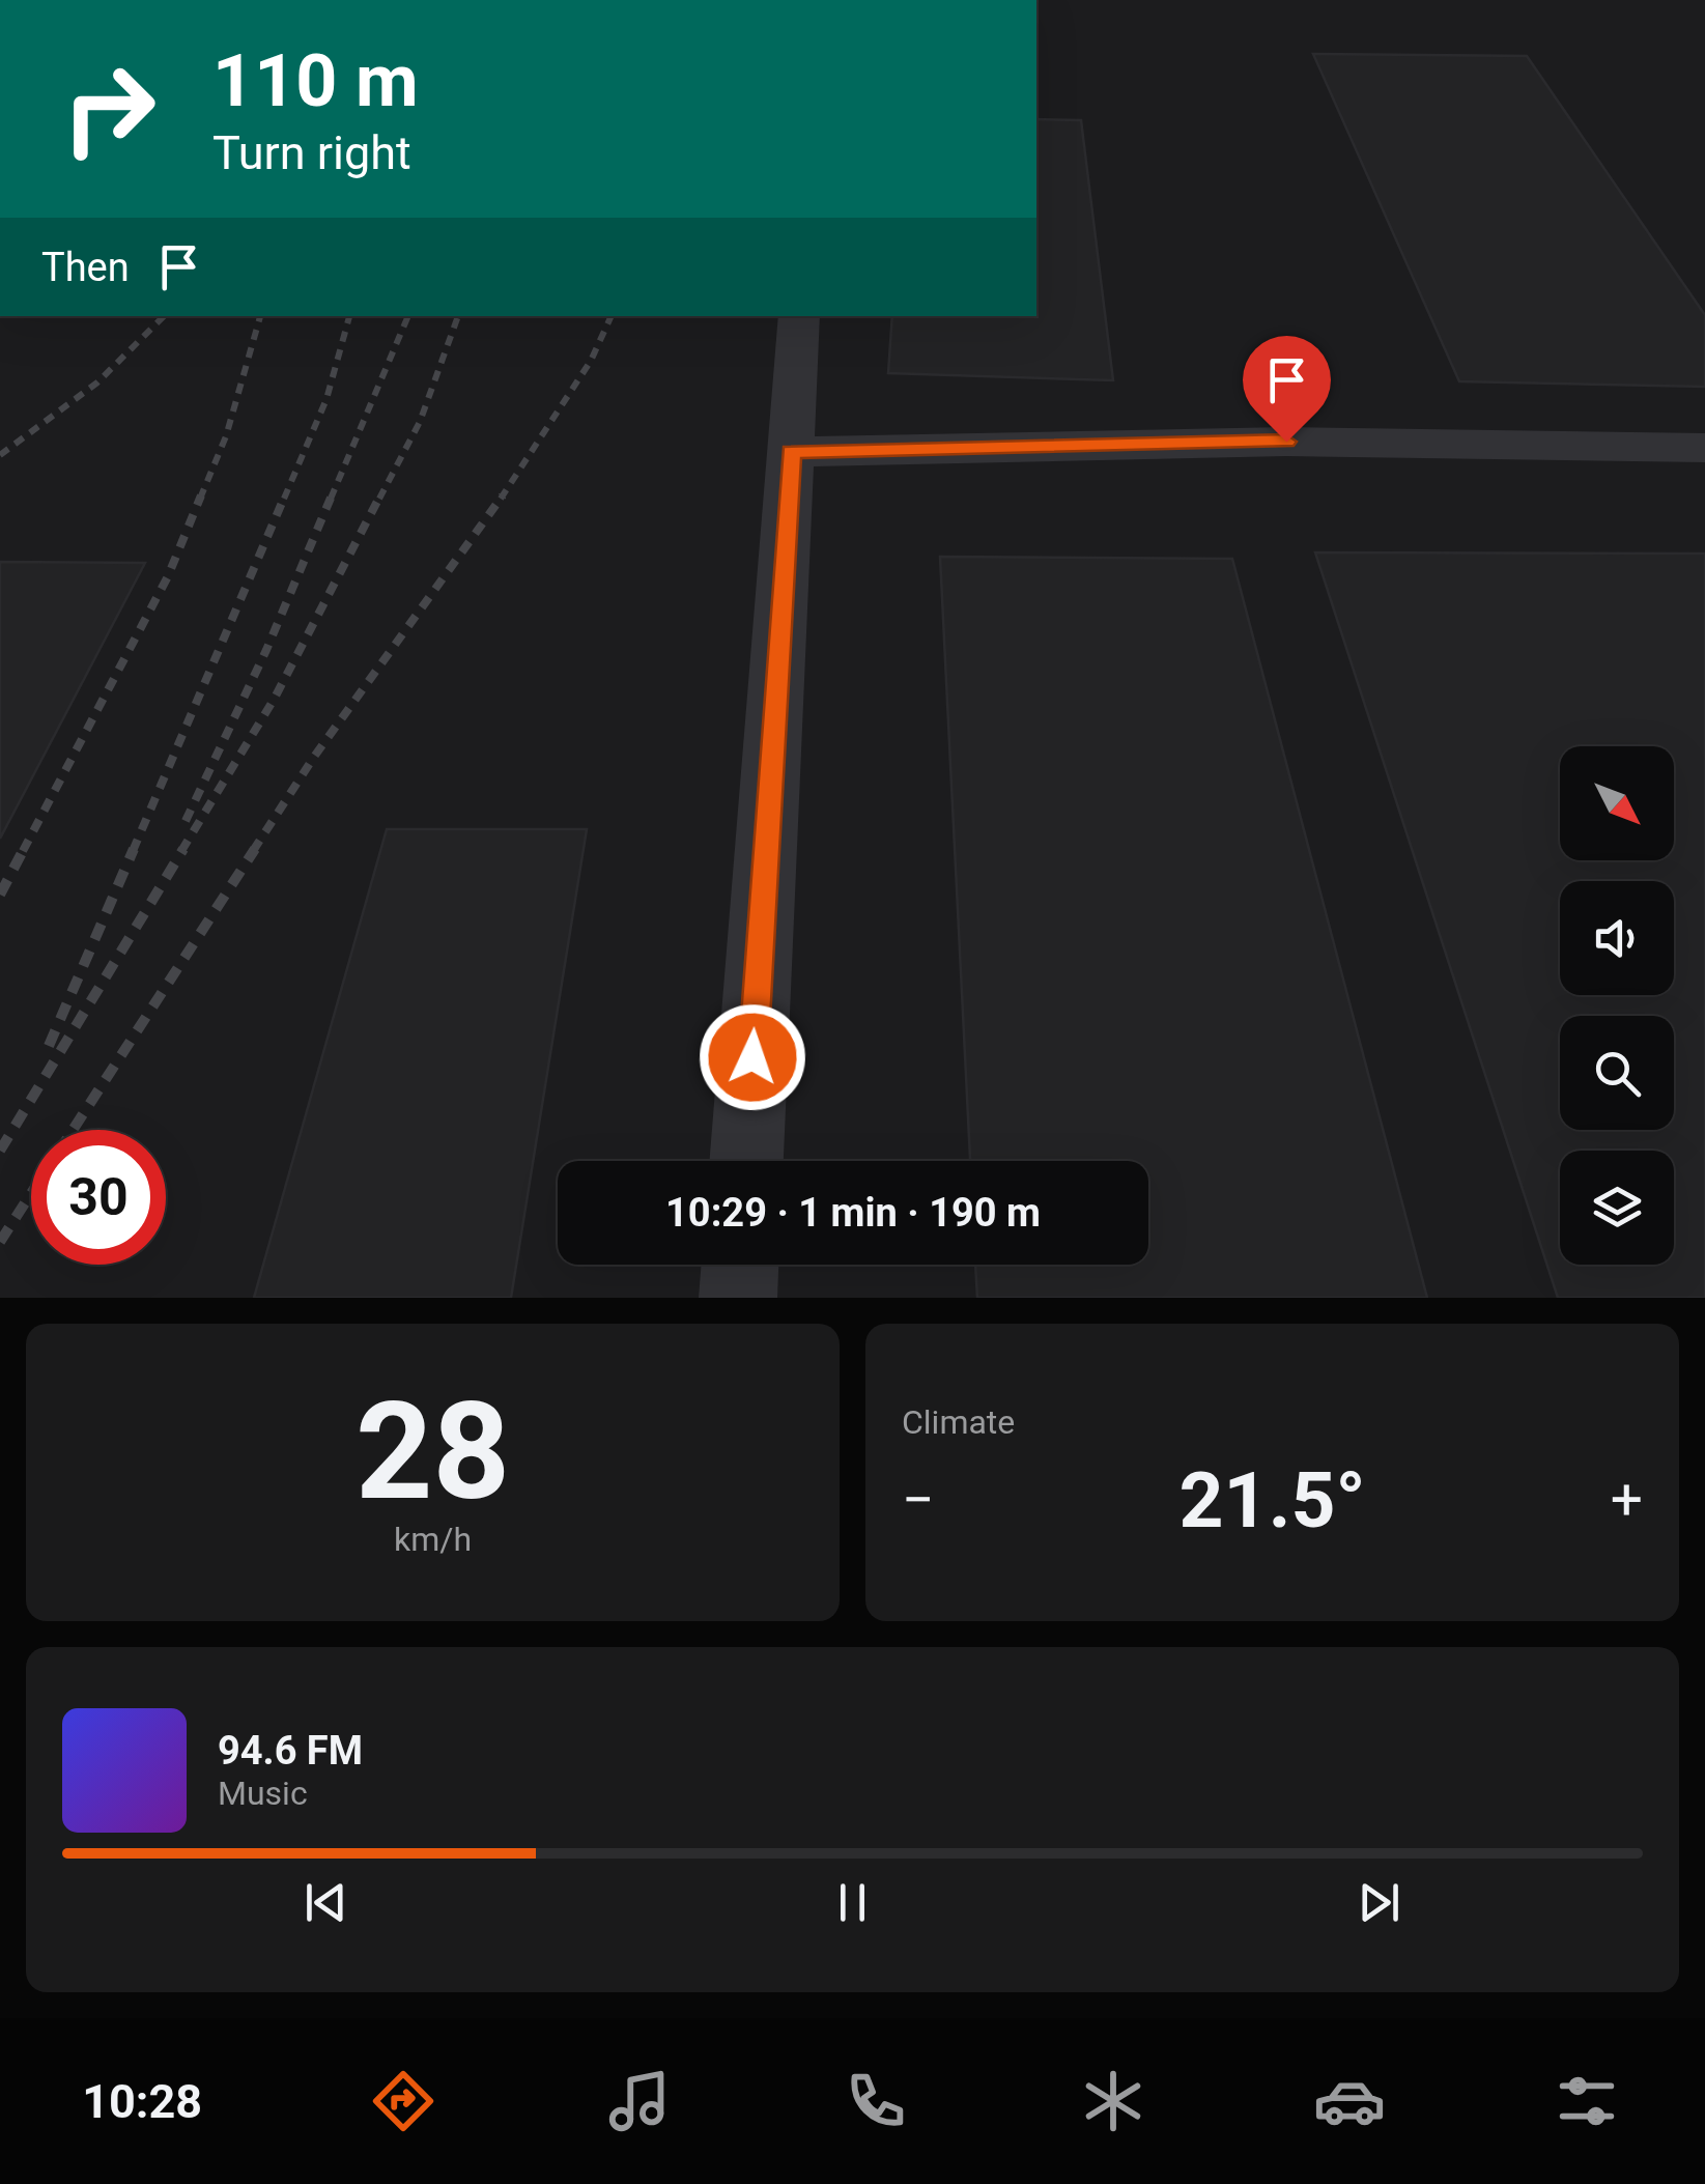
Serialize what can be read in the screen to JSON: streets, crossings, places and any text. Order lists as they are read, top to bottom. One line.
{"north":"bottom right","page":{"turn":["110 m","Turn right"],"then":"Then","limit":"30","trip":"10:29 · 1 min · 190 m","tile":[["28","km/h"],"Climate"],"heat":["−","21.5°","+"],"song":["94.6 FM","Music"],"tabs":"10:28"}}
